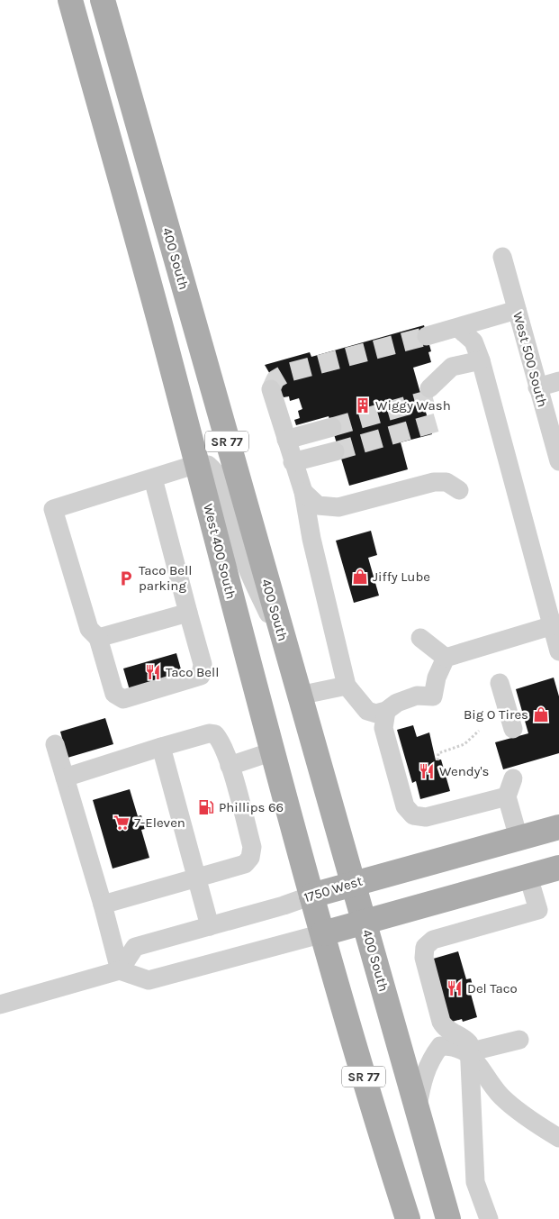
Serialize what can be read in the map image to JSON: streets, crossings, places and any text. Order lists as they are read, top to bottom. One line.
{"streets":{"main road":["400 South","SR 77","West 400 South","1750 West"],"street":["West 500 South"]},"crossings":[["400 South","1750 West"],["SR 77","West 400 South"],["SR 77","1750 West"]],"places":{"building":["Wiggy Wash"],"shop":["Jiffy Lube","Big O Tires"],"parking":["Taco Bell parking"],"restaurant":["Taco Bell","Wendy's","Del Taco"],"fuel station":["Phillips 66"],"supermarket":["7-Eleven"]}}
